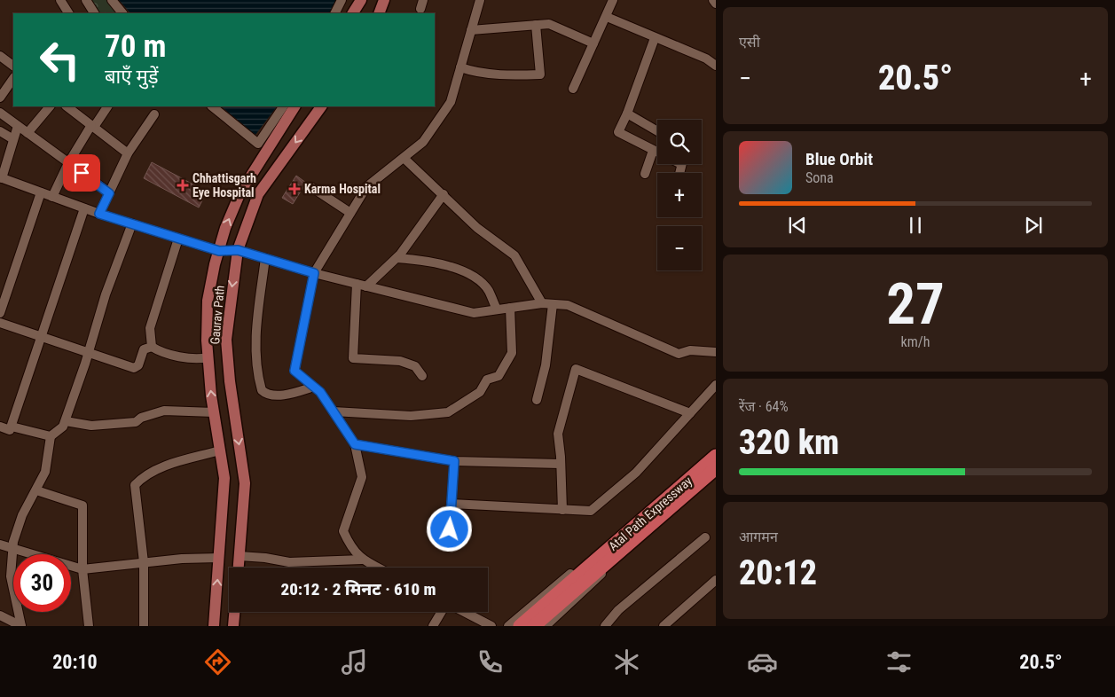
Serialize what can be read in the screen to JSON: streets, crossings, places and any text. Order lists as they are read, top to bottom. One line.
{"streets":{"highway":["Atal Path Expressway"],"main road":["Gaurav Path"]},"places":{"health":["Chhattisgarh Eye Hospital","Karma Hospital"]},"page":{"tile":["एसी",["27","km/h"],["रेंज · 64%","320 km"],["आगमन","20:12"]],"turn":["70 m","बाएँ मुड़ें"],"heat":["−","20.5°","+"],"map_buttons":["+","−"],"song":["Blue Orbit","Sona"],"limit":"30","trip":"20:12 · 2 मिनट · 610 m","tabs":["20:10","20.5°"]}}
